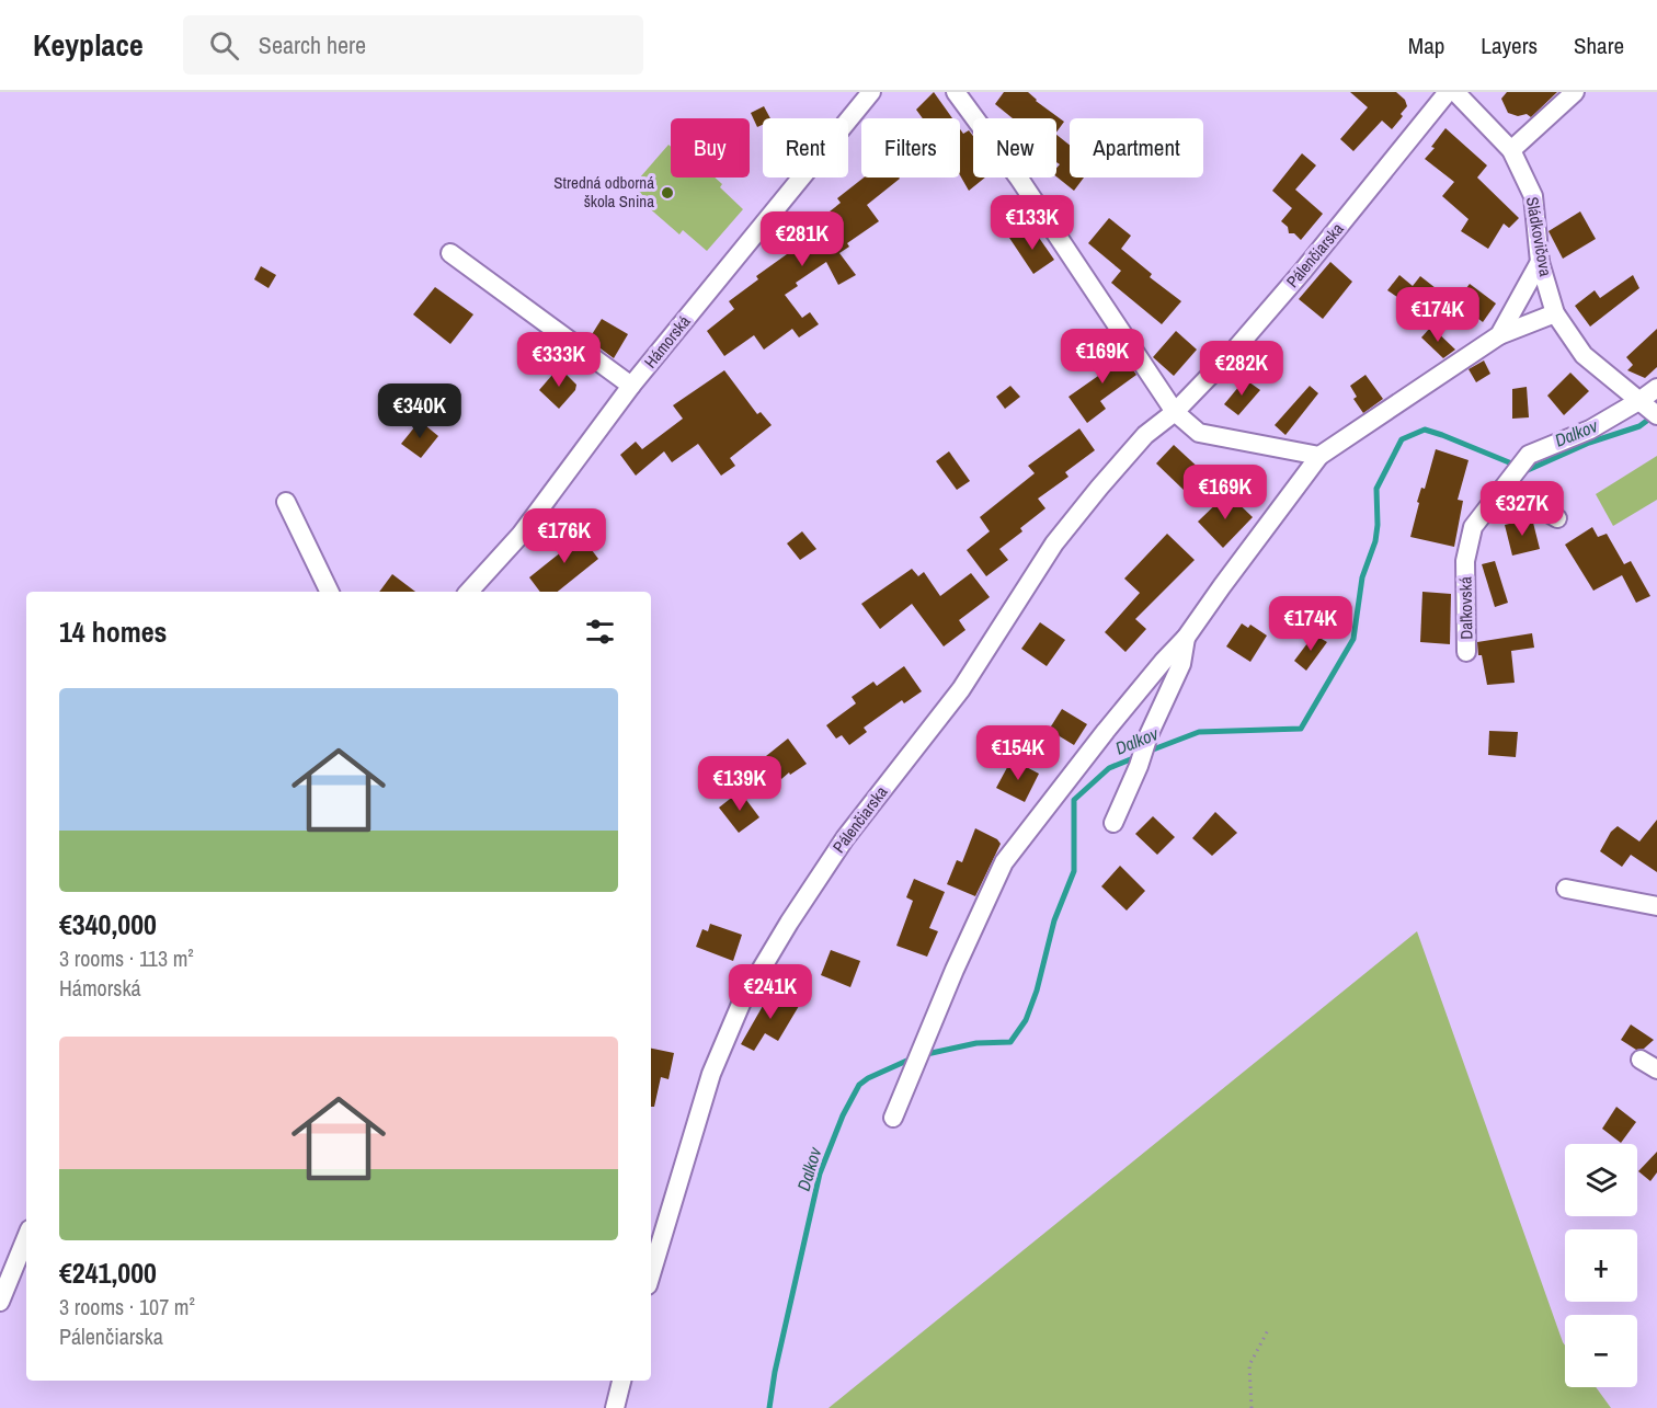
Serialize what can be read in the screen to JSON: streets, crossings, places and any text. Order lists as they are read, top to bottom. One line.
{"streets":{"street":["Sládkovičova","Pálenčiarska","Hámorská","Daľkovská"]},"crossings":[["Sládkovičova","Daľkovská"]],"water":["Dalkov"],"places":["Stredná odborná škola Snina"],"page":{"header":"Keyplace","search":"Search here","nav":["Map","Layers","Share"],"chip":["Buy","Rent","Filters","New","Apartment"],"price":["€133K","€281K","€174K","€169K","€333K","€282K","€340K","€169K","€327K","€176K","€174K","€154K","€139K","€241K"],"heading":"14 homes","list":[{"name":"€340,000","note":"3 rooms · 113 m² · Hámorská"},{"name":"€241,000","note":"3 rooms · 107 m² · Pálenčiarska"}],"map_buttons":["+","−"]}}
